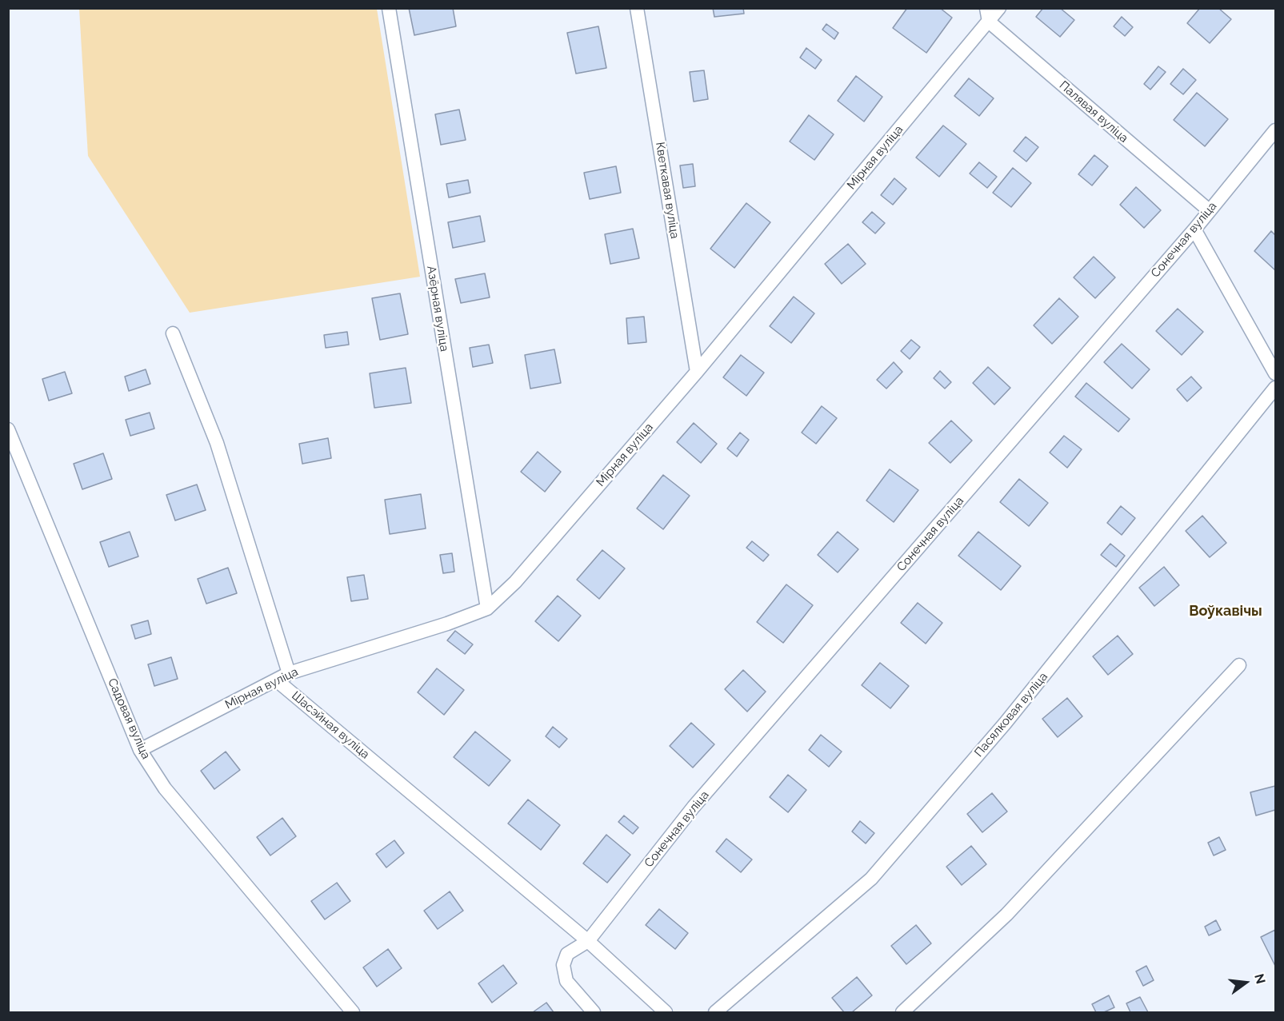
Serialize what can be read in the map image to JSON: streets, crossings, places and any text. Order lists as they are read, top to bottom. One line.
{"streets":{"street":["Палявая вуліца","Мірная вуліца","Кветкавая вуліца","Сонечная вуліца","Азёрная вуліца","Пасялковая вуліца","Садовая вуліца","Шасэйная вуліца"]},"crossings":[["Палявая вуліца","Мірная вуліца"],["Палявая вуліца","Сонечная вуліца"],["Мірная вуліца","Кветкавая вуліца"],["Мірная вуліца","Азёрная вуліца"],["Мірная вуліца","Садовая вуліца"],["Мірная вуліца","Шасэйная вуліца"],["Сонечная вуліца","Шасэйная вуліца"]],"districts":["Воўкавічы"],"north":"right"}
